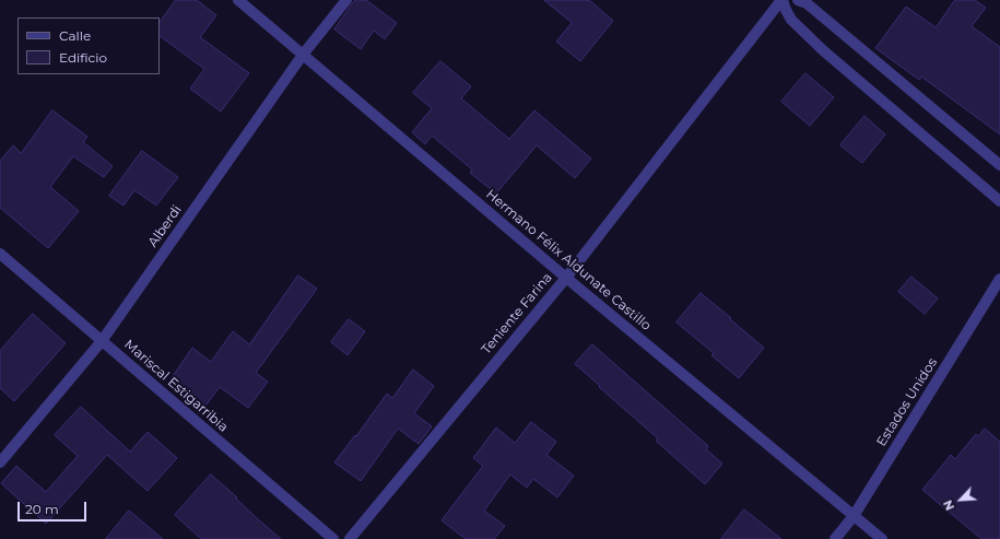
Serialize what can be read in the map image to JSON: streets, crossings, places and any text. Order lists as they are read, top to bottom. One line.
{"streets":{"street":["Alberdi","Hermano Félix Aldunate Castillo","Teniente Farina","Mariscal Estigarribia","Estados Unidos"]},"crossings":[["Alberdi","Hermano Félix Aldunate Castillo"],["Alberdi","Mariscal Estigarribia"],["Hermano Félix Aldunate Castillo","Teniente Farina"],["Hermano Félix Aldunate Castillo","Estados Unidos"]],"legend":["Calle","Edificio"],"scale_bar":"20 m","north":"bottom left"}
